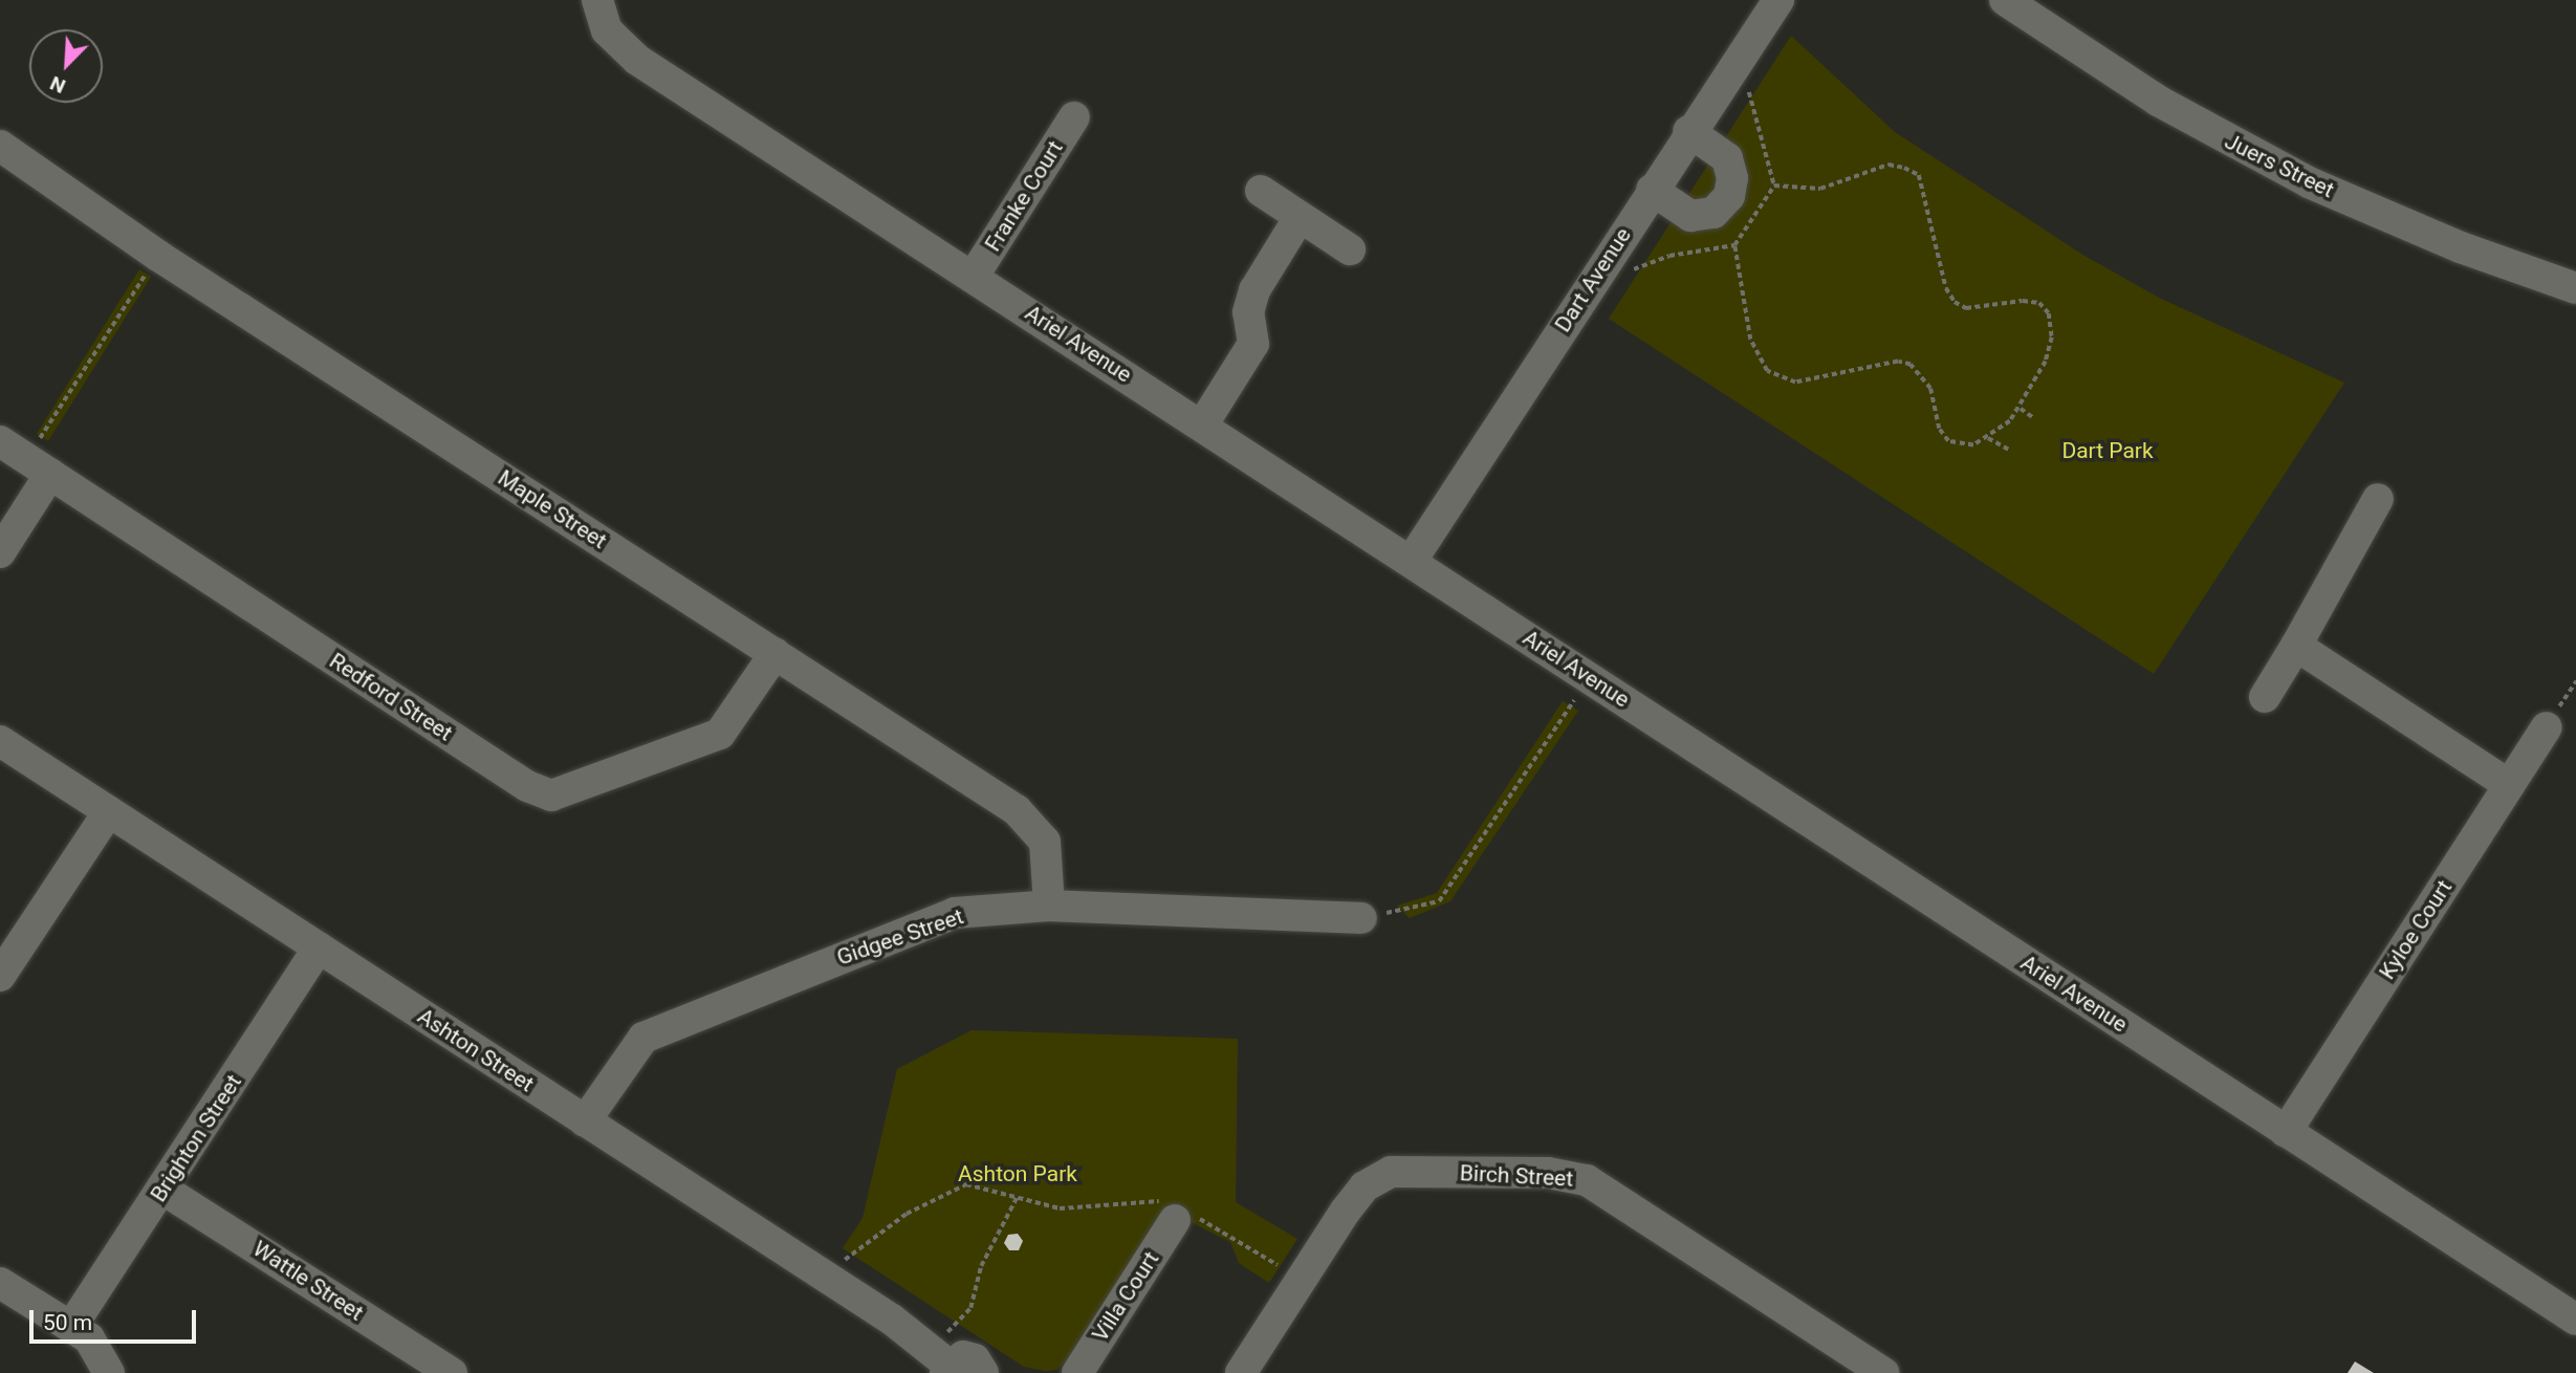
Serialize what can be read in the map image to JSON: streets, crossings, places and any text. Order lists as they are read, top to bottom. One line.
{"streets":{"street":["Juers Street","Franke Court","Dart Avenue","Ariel Avenue","Maple Street","Redford Street","Kyloe Court","Gidgee Street","Ashton Street","Brighton Street","Birch Street","Wattle Street","Villa Court"]},"crossings":[["Franke Court","Ariel Avenue"],["Dart Avenue","Ariel Avenue"],["Ariel Avenue","Kyloe Court"],["Maple Street","Redford Street"],["Maple Street","Gidgee Street"],["Gidgee Street","Ashton Street"],["Ashton Street","Brighton Street"],["Brighton Street","Wattle Street"]],"parks":["Dart Park","Ashton Park"],"scale_bar":"50 m","north":"bottom left"}
